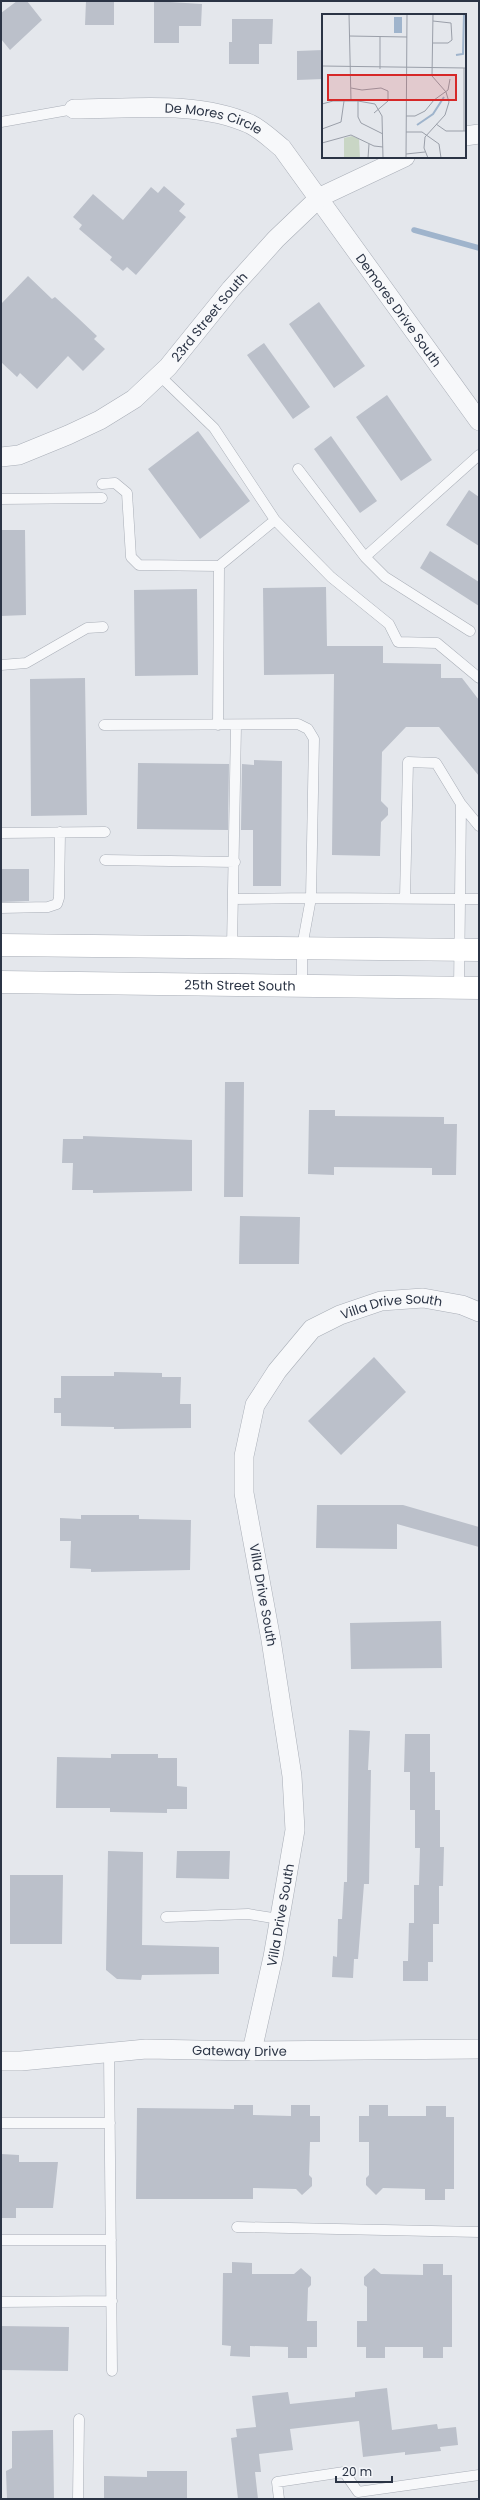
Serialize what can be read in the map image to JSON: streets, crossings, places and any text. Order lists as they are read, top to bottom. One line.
{"streets":{"main road":["25th Street South"],"street":["De Mores Circle","Demores Drive South","23rd Street South","Villa Drive South","Gateway Drive"]},"crossings":[["De Mores Circle","Demores Drive South"],["De Mores Circle","23rd Street South"],["Demores Drive South","23rd Street South"],["Villa Drive South","Gateway Drive"]],"scale_bar":"20 m"}
